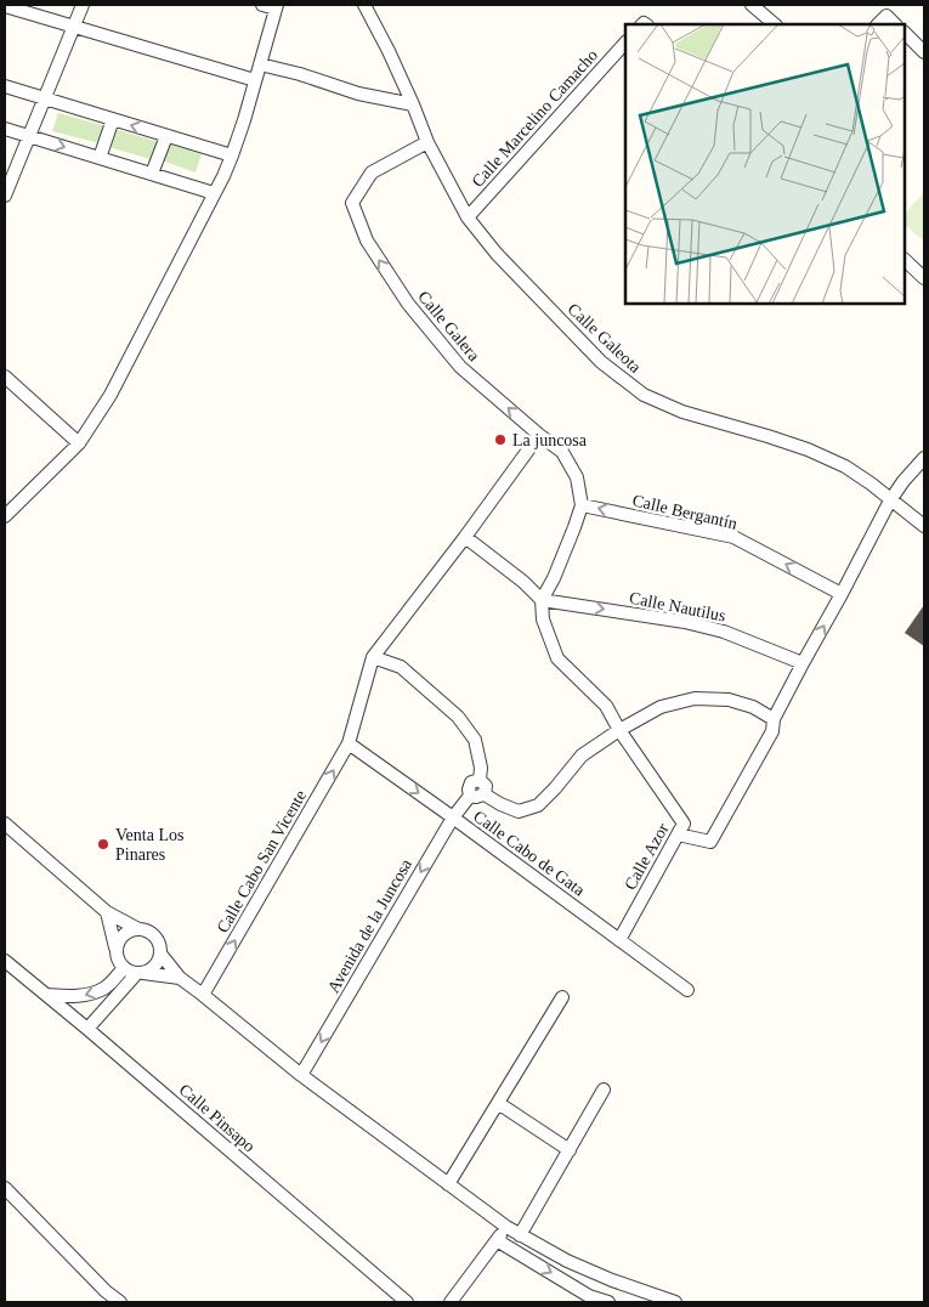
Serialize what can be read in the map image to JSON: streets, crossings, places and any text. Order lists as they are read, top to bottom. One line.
{"streets":{"street":["Calle Marcelino Camacho","Calle Galera","Calle Galeota","Calle Bergantín","Calle Nautilus","Calle Cabo de Gata","Calle Azor","Calle Cabo San Vicente","Avenida de la Juncosa","Calle Pinsapo"]},"crossings":[["Calle Marcelino Camacho","Calle Galeota"],["Calle Galera","Calle Galeota"],["Calle Galera","Calle Bergantín"],["Calle Cabo de Gata","Calle Azor"],["Calle Cabo de Gata","Calle Cabo San Vicente"],["Calle Cabo de Gata","Avenida de la Juncosa"]],"one_way":["Calle Bergantín","Calle Nautilus","Calle Cabo San Vicente","Avenida de la Juncosa"],"places":["La juncosa","Venta Los Pinares"]}
